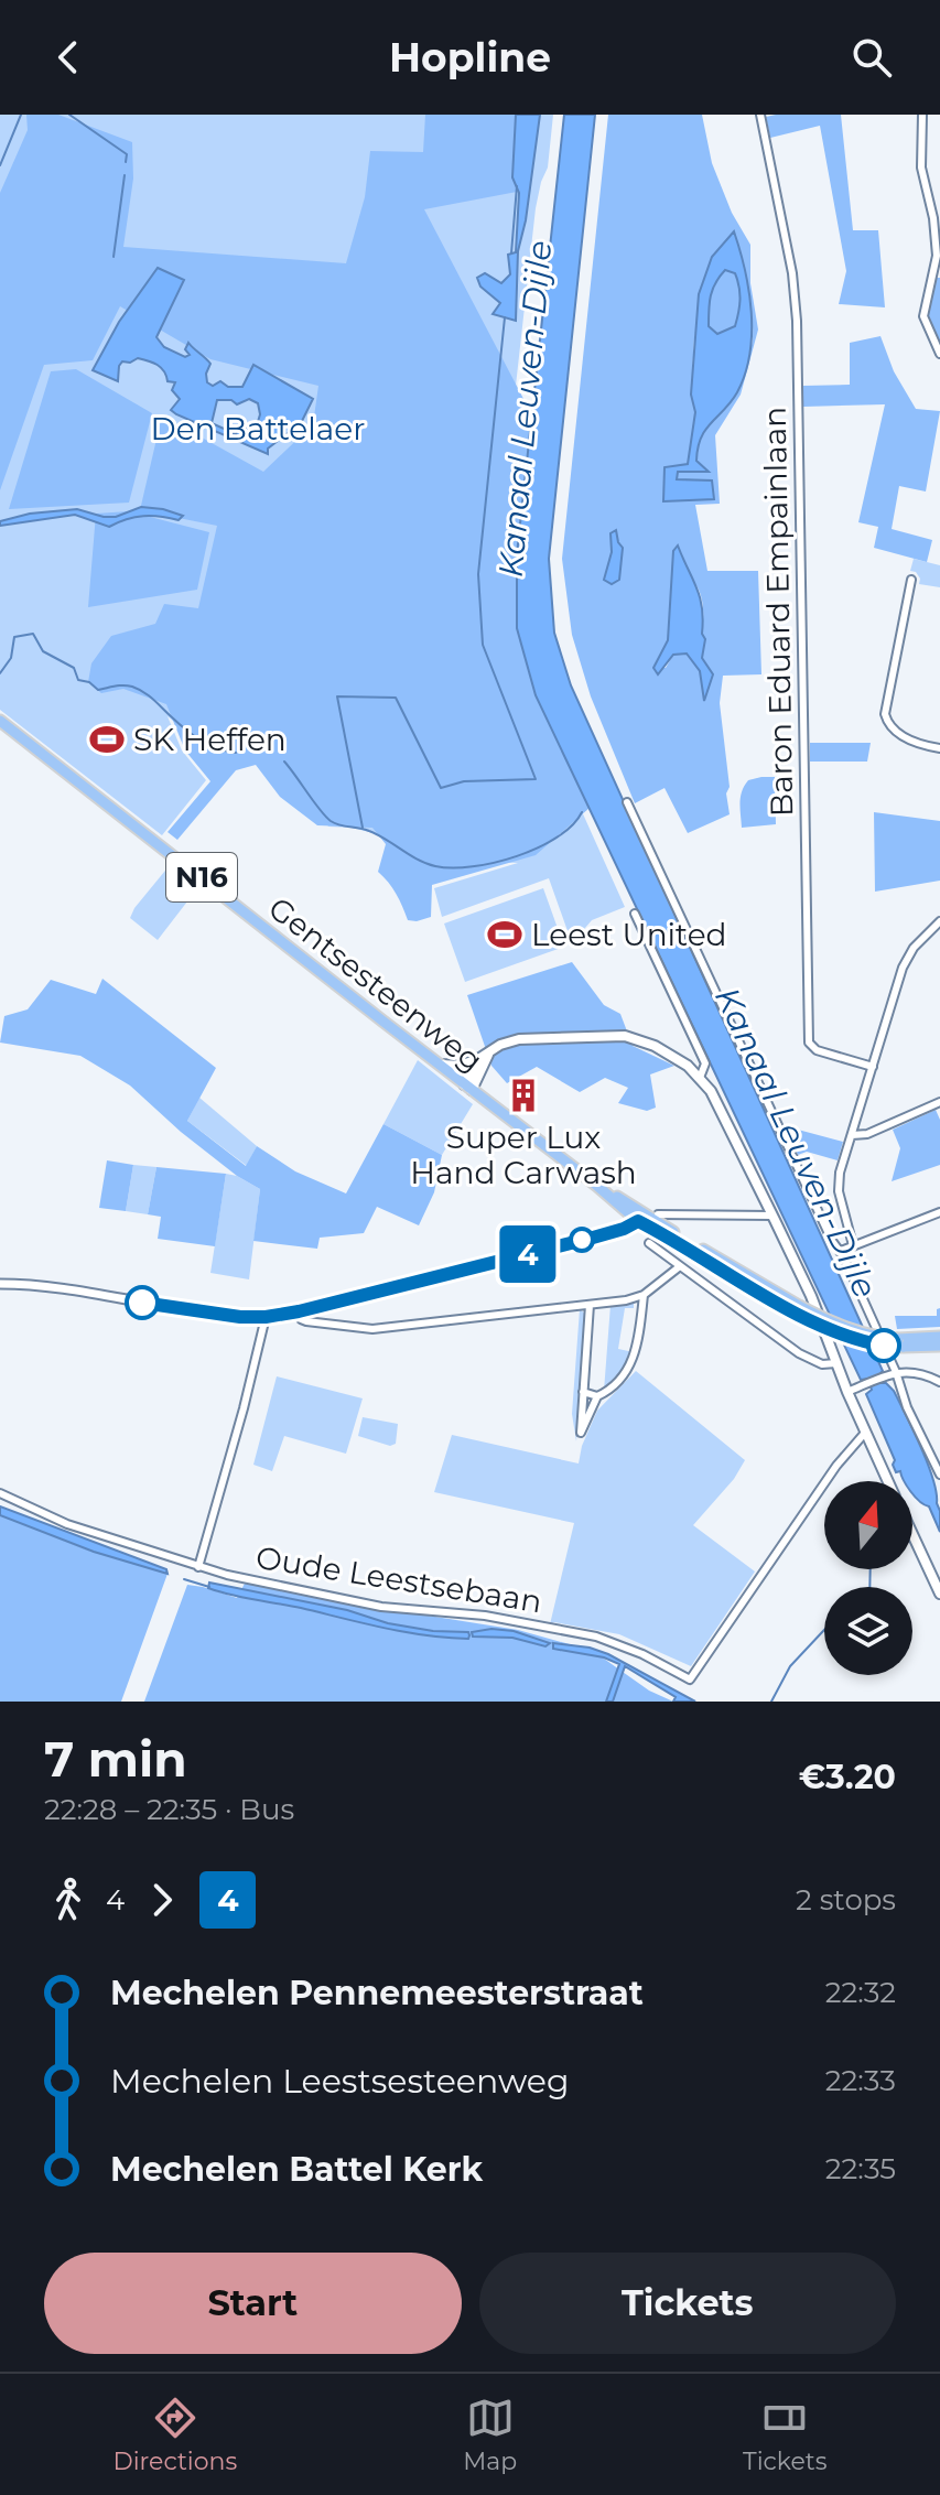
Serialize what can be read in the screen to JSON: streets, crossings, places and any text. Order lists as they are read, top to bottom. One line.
{"streets":{"main road":["N16","Gentsesteenweg"],"street":["Baron Eduard Empainlaan","Oude Leestsebaan"]},"water":["Kanaal Leuven-Dijle"],"parks":["Den Battelaer"],"places":{"sports":["SK Heffen","Leest United"],"building":["Super Lux Hand Carwash"]},"lines":["bus line 4"],"north":"top","page":{"header":"Hopline","on_map":"4","heading":["7 min","22:28 – 22:35 · Bus","€3.20"],"legs":["4","4","2 stops"],"list":[{"name":"Mechelen Pennemeesterstraat","value":"22:32"},{"name":"Mechelen Leestsesteenweg","value":"22:33"},{"name":"Mechelen Battel Kerk","value":"22:35"}],"buttons":["Start","Tickets"],"tabs":["Directions","Map","Tickets"]}}
